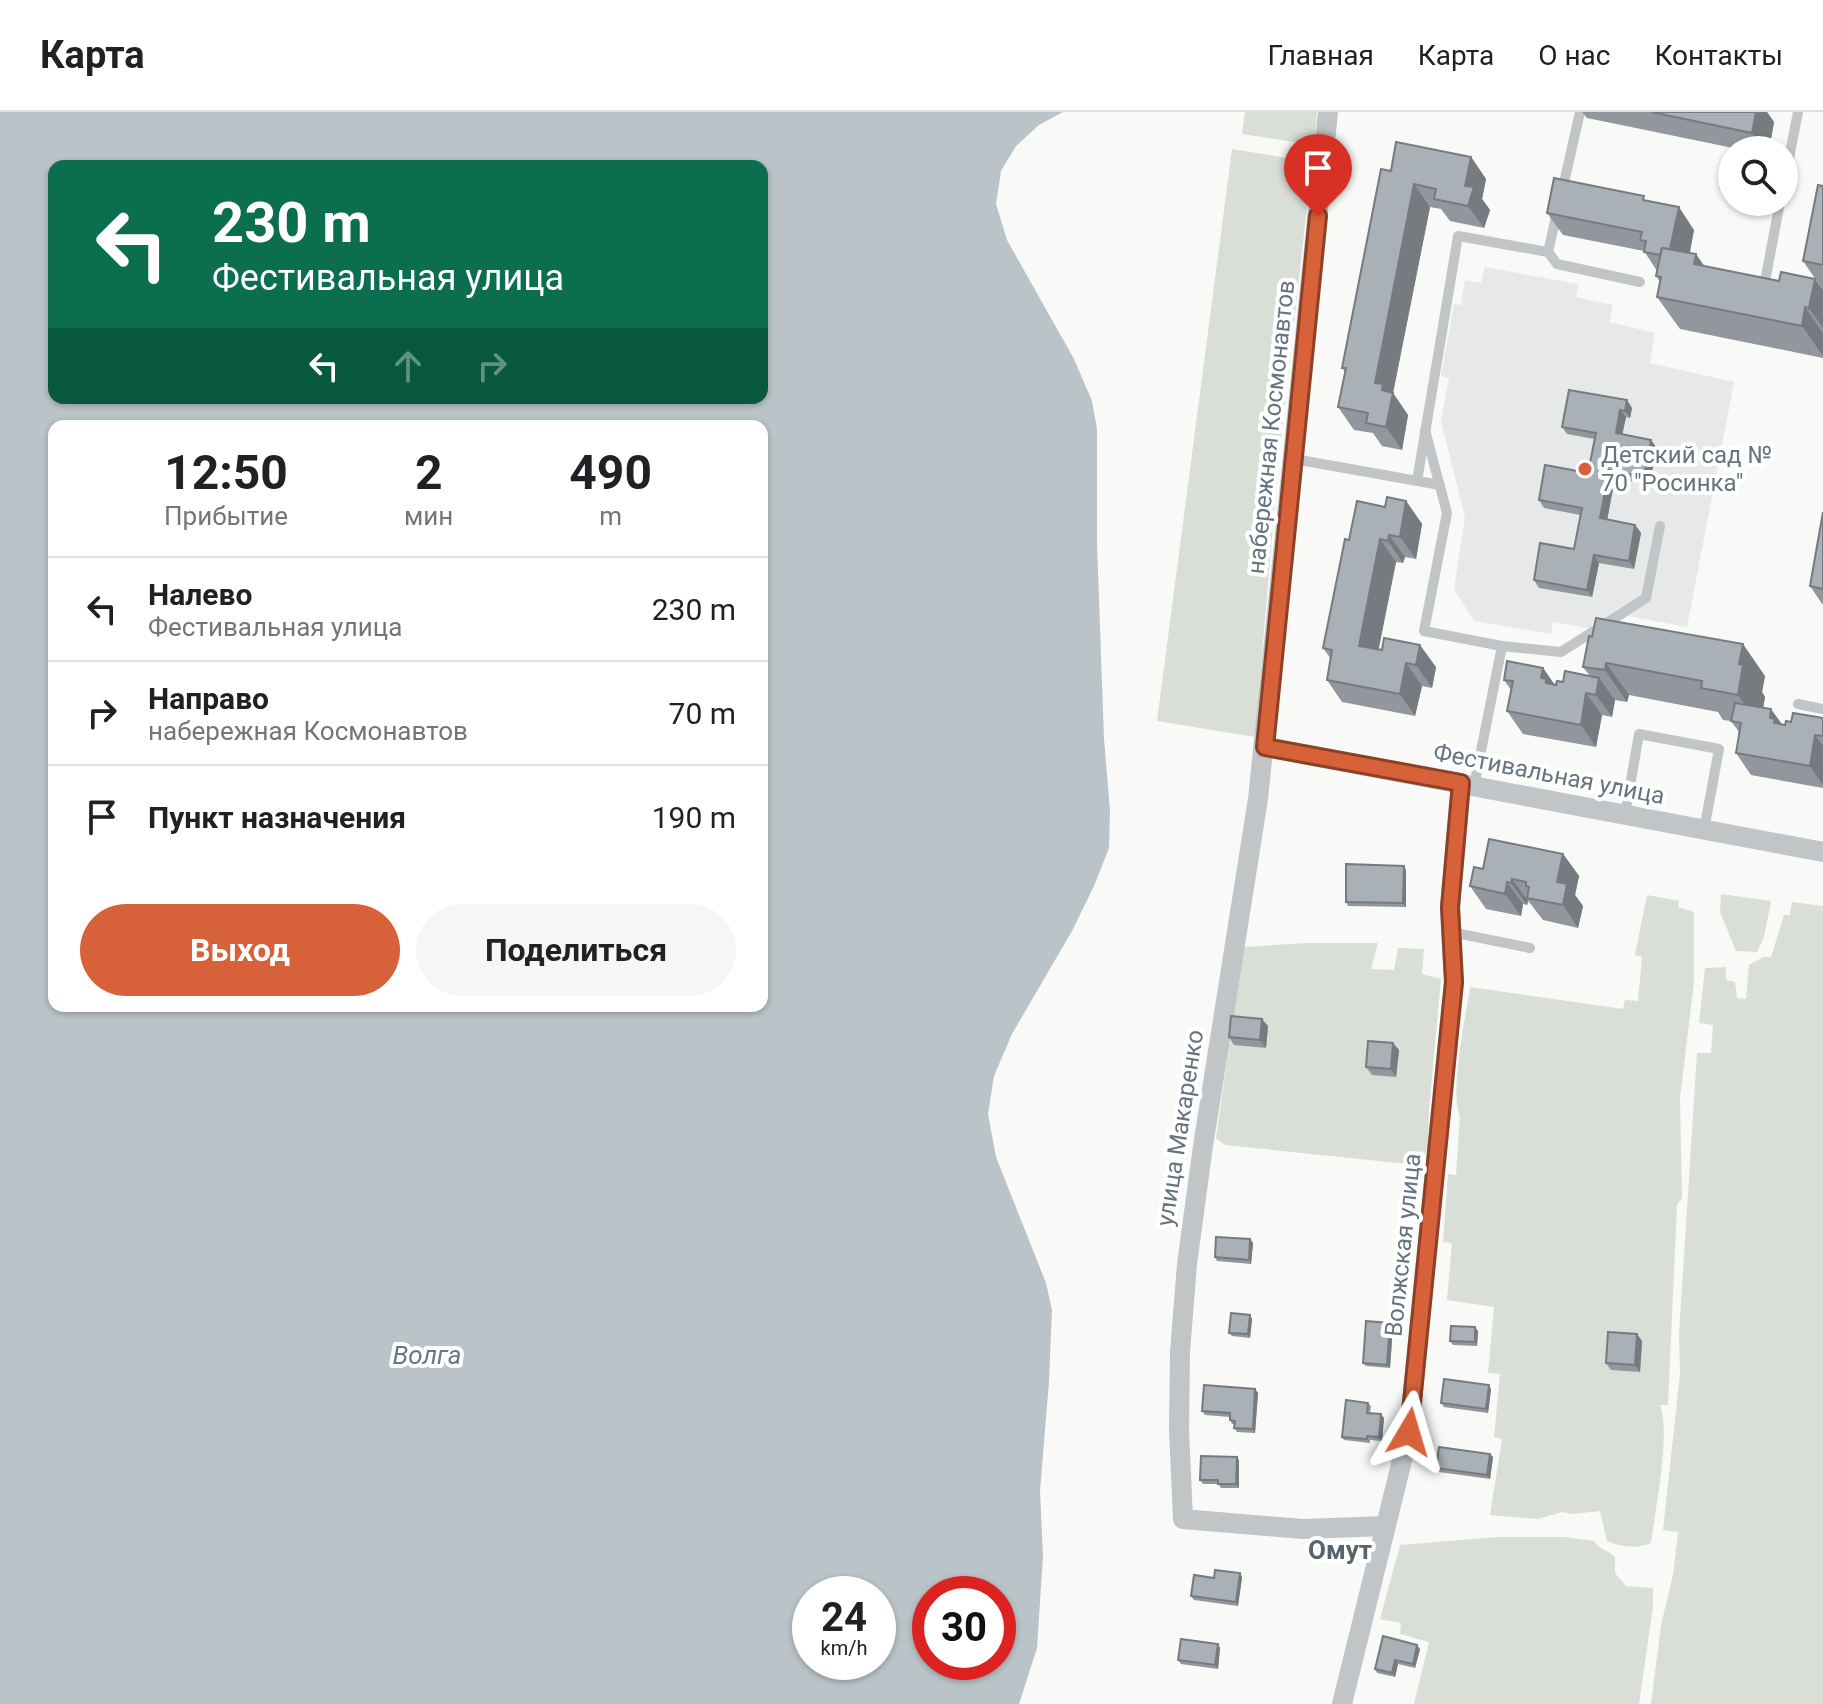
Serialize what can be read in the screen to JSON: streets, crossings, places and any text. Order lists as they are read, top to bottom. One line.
{"streets":{"street":["набережная Космонавтов","Фестивальная улица","улица Макаренко","Волжская улица"]},"crossings":[["набережная Космонавтов","Фестивальная улица"],["набережная Космонавтов","улица Макаренко"],["Фестивальная улица","улица Макаренко"],["Фестивальная улица","Волжская улица"],["улица Макаренко","Волжская улица"]],"districts":["Омут"],"water":["Волга"],"places":["Детский сад № 70 \"Росинка\""],"page":{"header":"Карта","nav":["Главная","Карта","О нас","Контакты"],"turn":["230 m","Фестивальная улица"],"eta":["12:50","Прибытие","2","мин","490","m"],"list":[{"name":"Налево","note":"Фестивальная улица","value":"230 m"},{"name":"Направо","note":"набережная Космонавтов","value":"70 m"},{"name":"Пункт назначения","value":"190 m"}],"buttons":["Выход","Поделиться"],"speed":"24 km/h","limit":"30"}}
